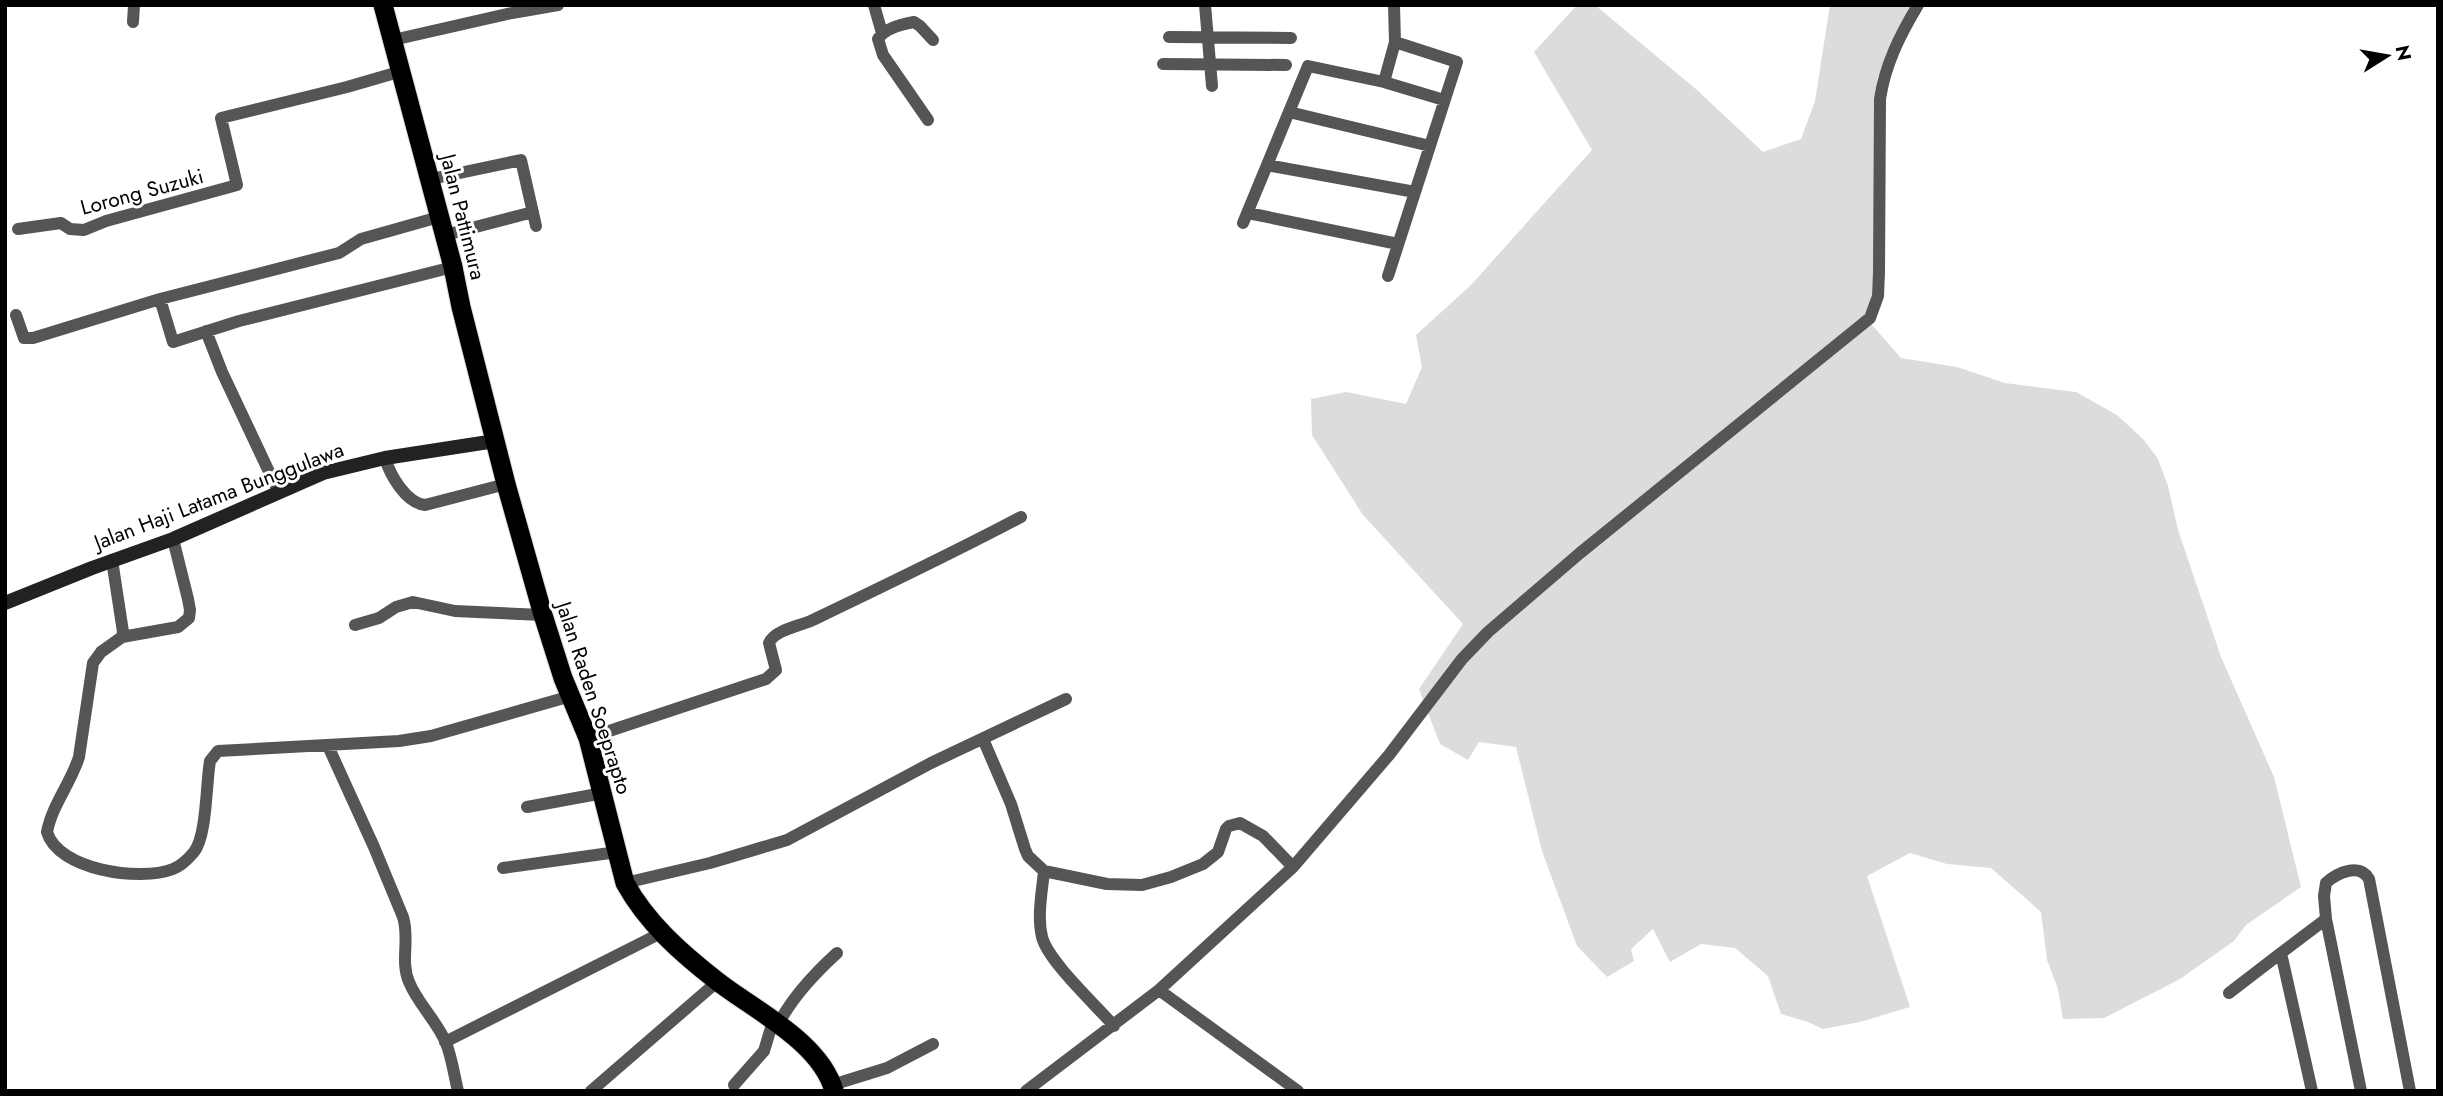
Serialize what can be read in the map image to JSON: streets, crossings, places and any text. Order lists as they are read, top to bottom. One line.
{"streets":{"highway":["Jalan Pattimura","Jalan Raden Soeprapto"],"main road":["Jalan Haji Latama Bunggulawa"],"street":["Lorong Suzuki"]},"crossings":[["Lorong Suzuki","Jalan Pattimura"],["Jalan Pattimura","Jalan Haji Latama Bunggulawa"],["Jalan Pattimura","Jalan Raden Soeprapto"],["Jalan Haji Latama Bunggulawa","Jalan Raden Soeprapto"]],"north":"right"}
